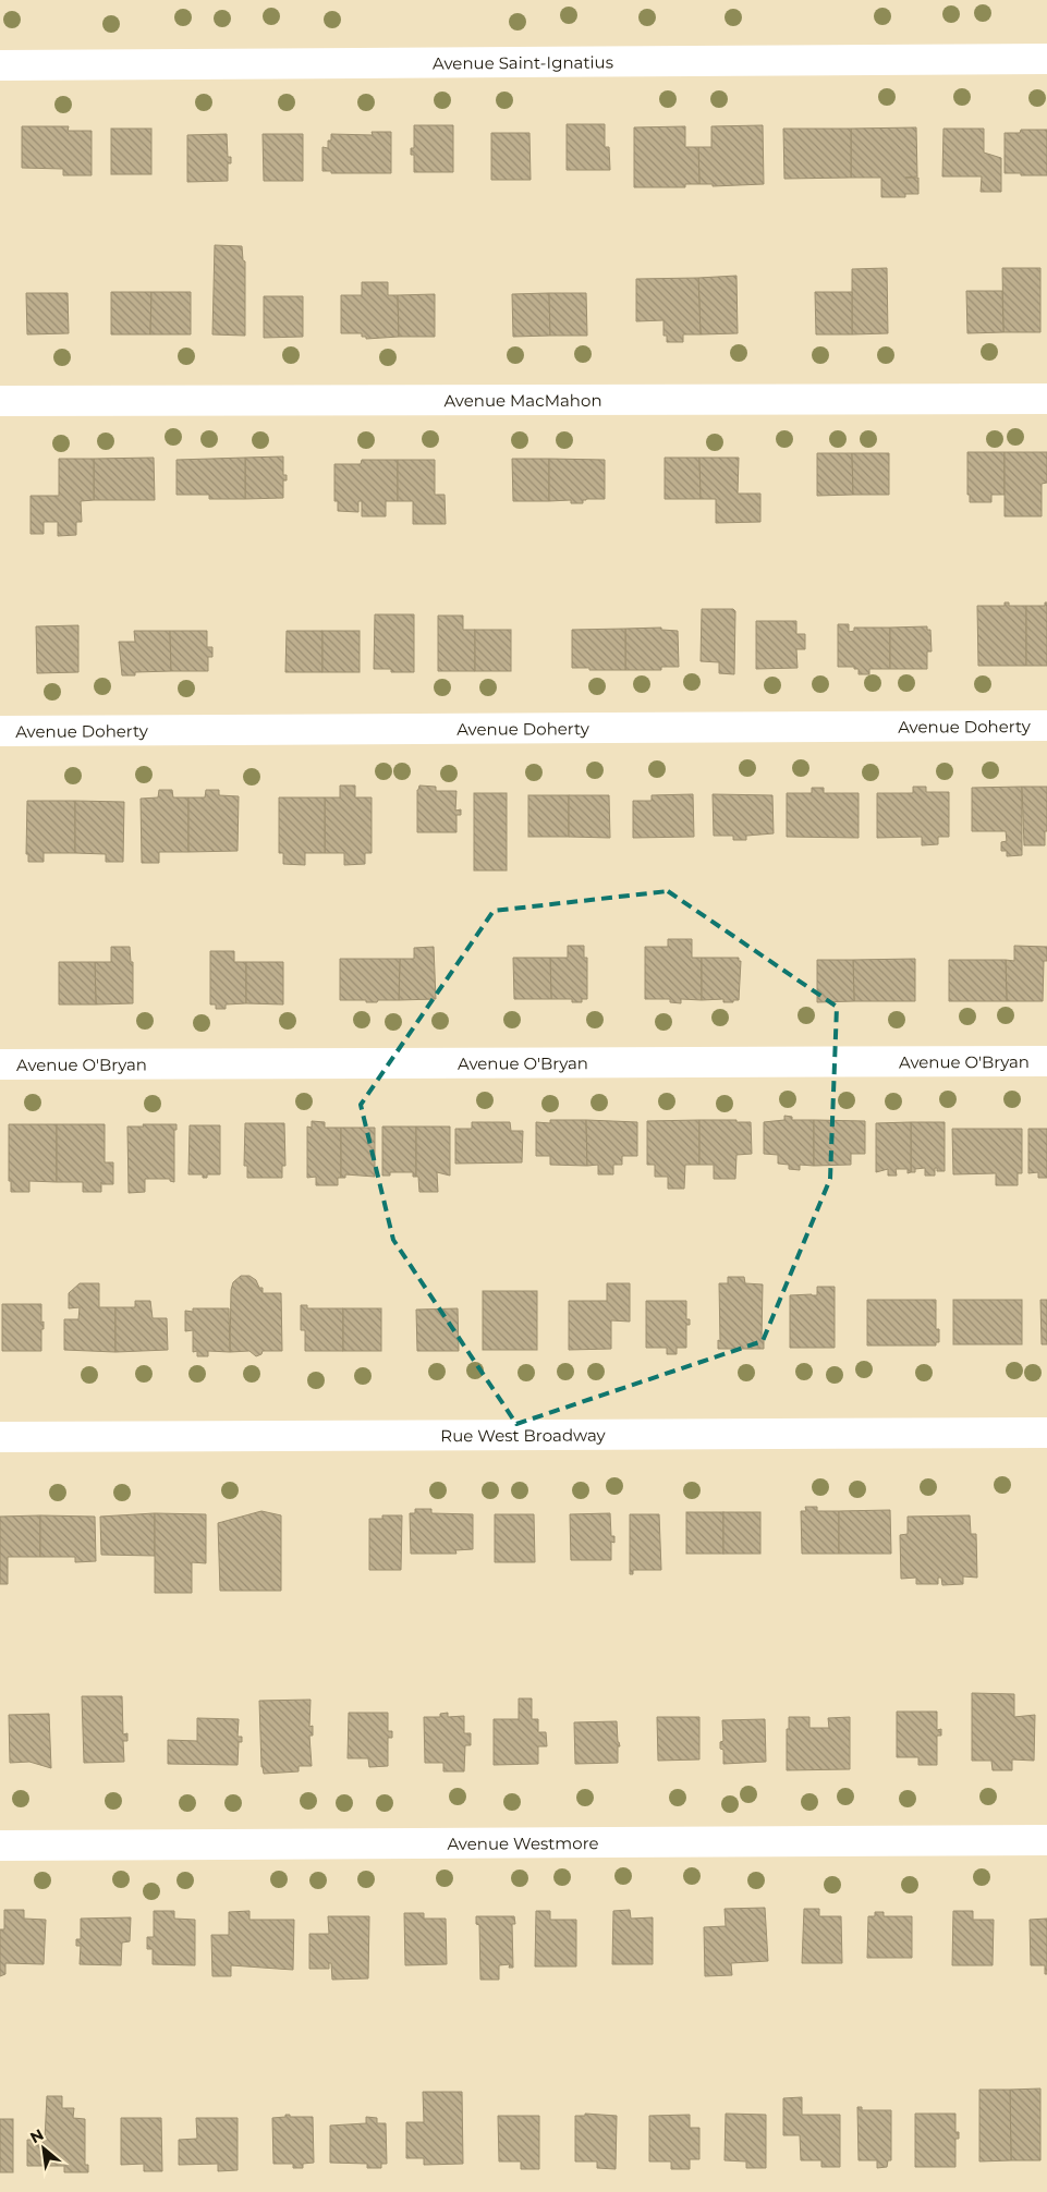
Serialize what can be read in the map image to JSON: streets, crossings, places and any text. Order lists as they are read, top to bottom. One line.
{"streets":{"street":["Avenue Saint-Ignatius","Avenue MacMahon","Avenue Doherty","Avenue O'Bryan","Rue West Broadway","Avenue Westmore"]},"north":"top left"}
